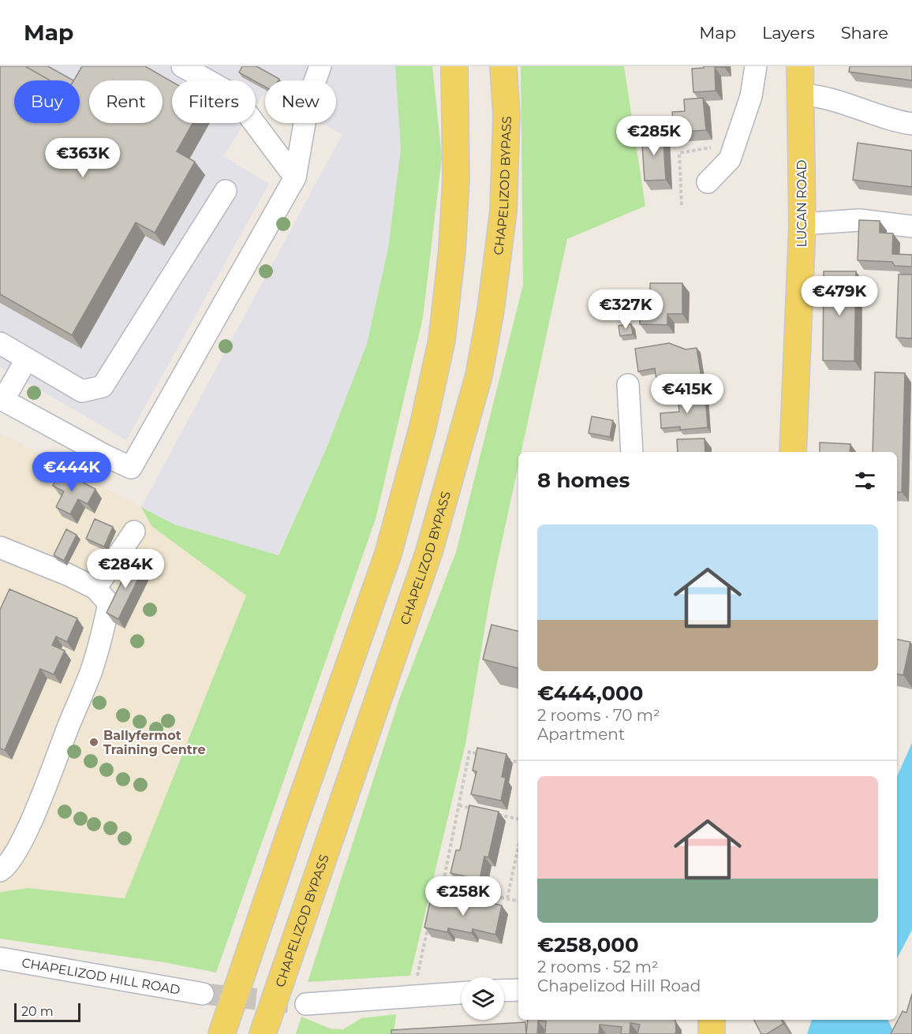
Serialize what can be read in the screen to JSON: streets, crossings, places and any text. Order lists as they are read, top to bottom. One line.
{"streets":{"main road":["CHAPELIZOD BYPASS","LUCAN ROAD"],"street":["CHAPELIZOD HILL ROAD"]},"places":["Ballyfermot Training Centre"],"scale_bar":"20 m","page":{"header":"Map","nav":["Map","Layers","Share"],"chip":["Buy","Rent","Filters","New"],"price":["€285K","€363K","€479K","€327K","€415K","€444K","€284K","€258K"],"heading":"8 homes","list":[{"name":"€444,000","note":"2 rooms · 70 m² · Apartment"},{"name":"€258,000","note":"2 rooms · 52 m² · Chapelizod Hill Road"}],"scale":"20 m"}}
